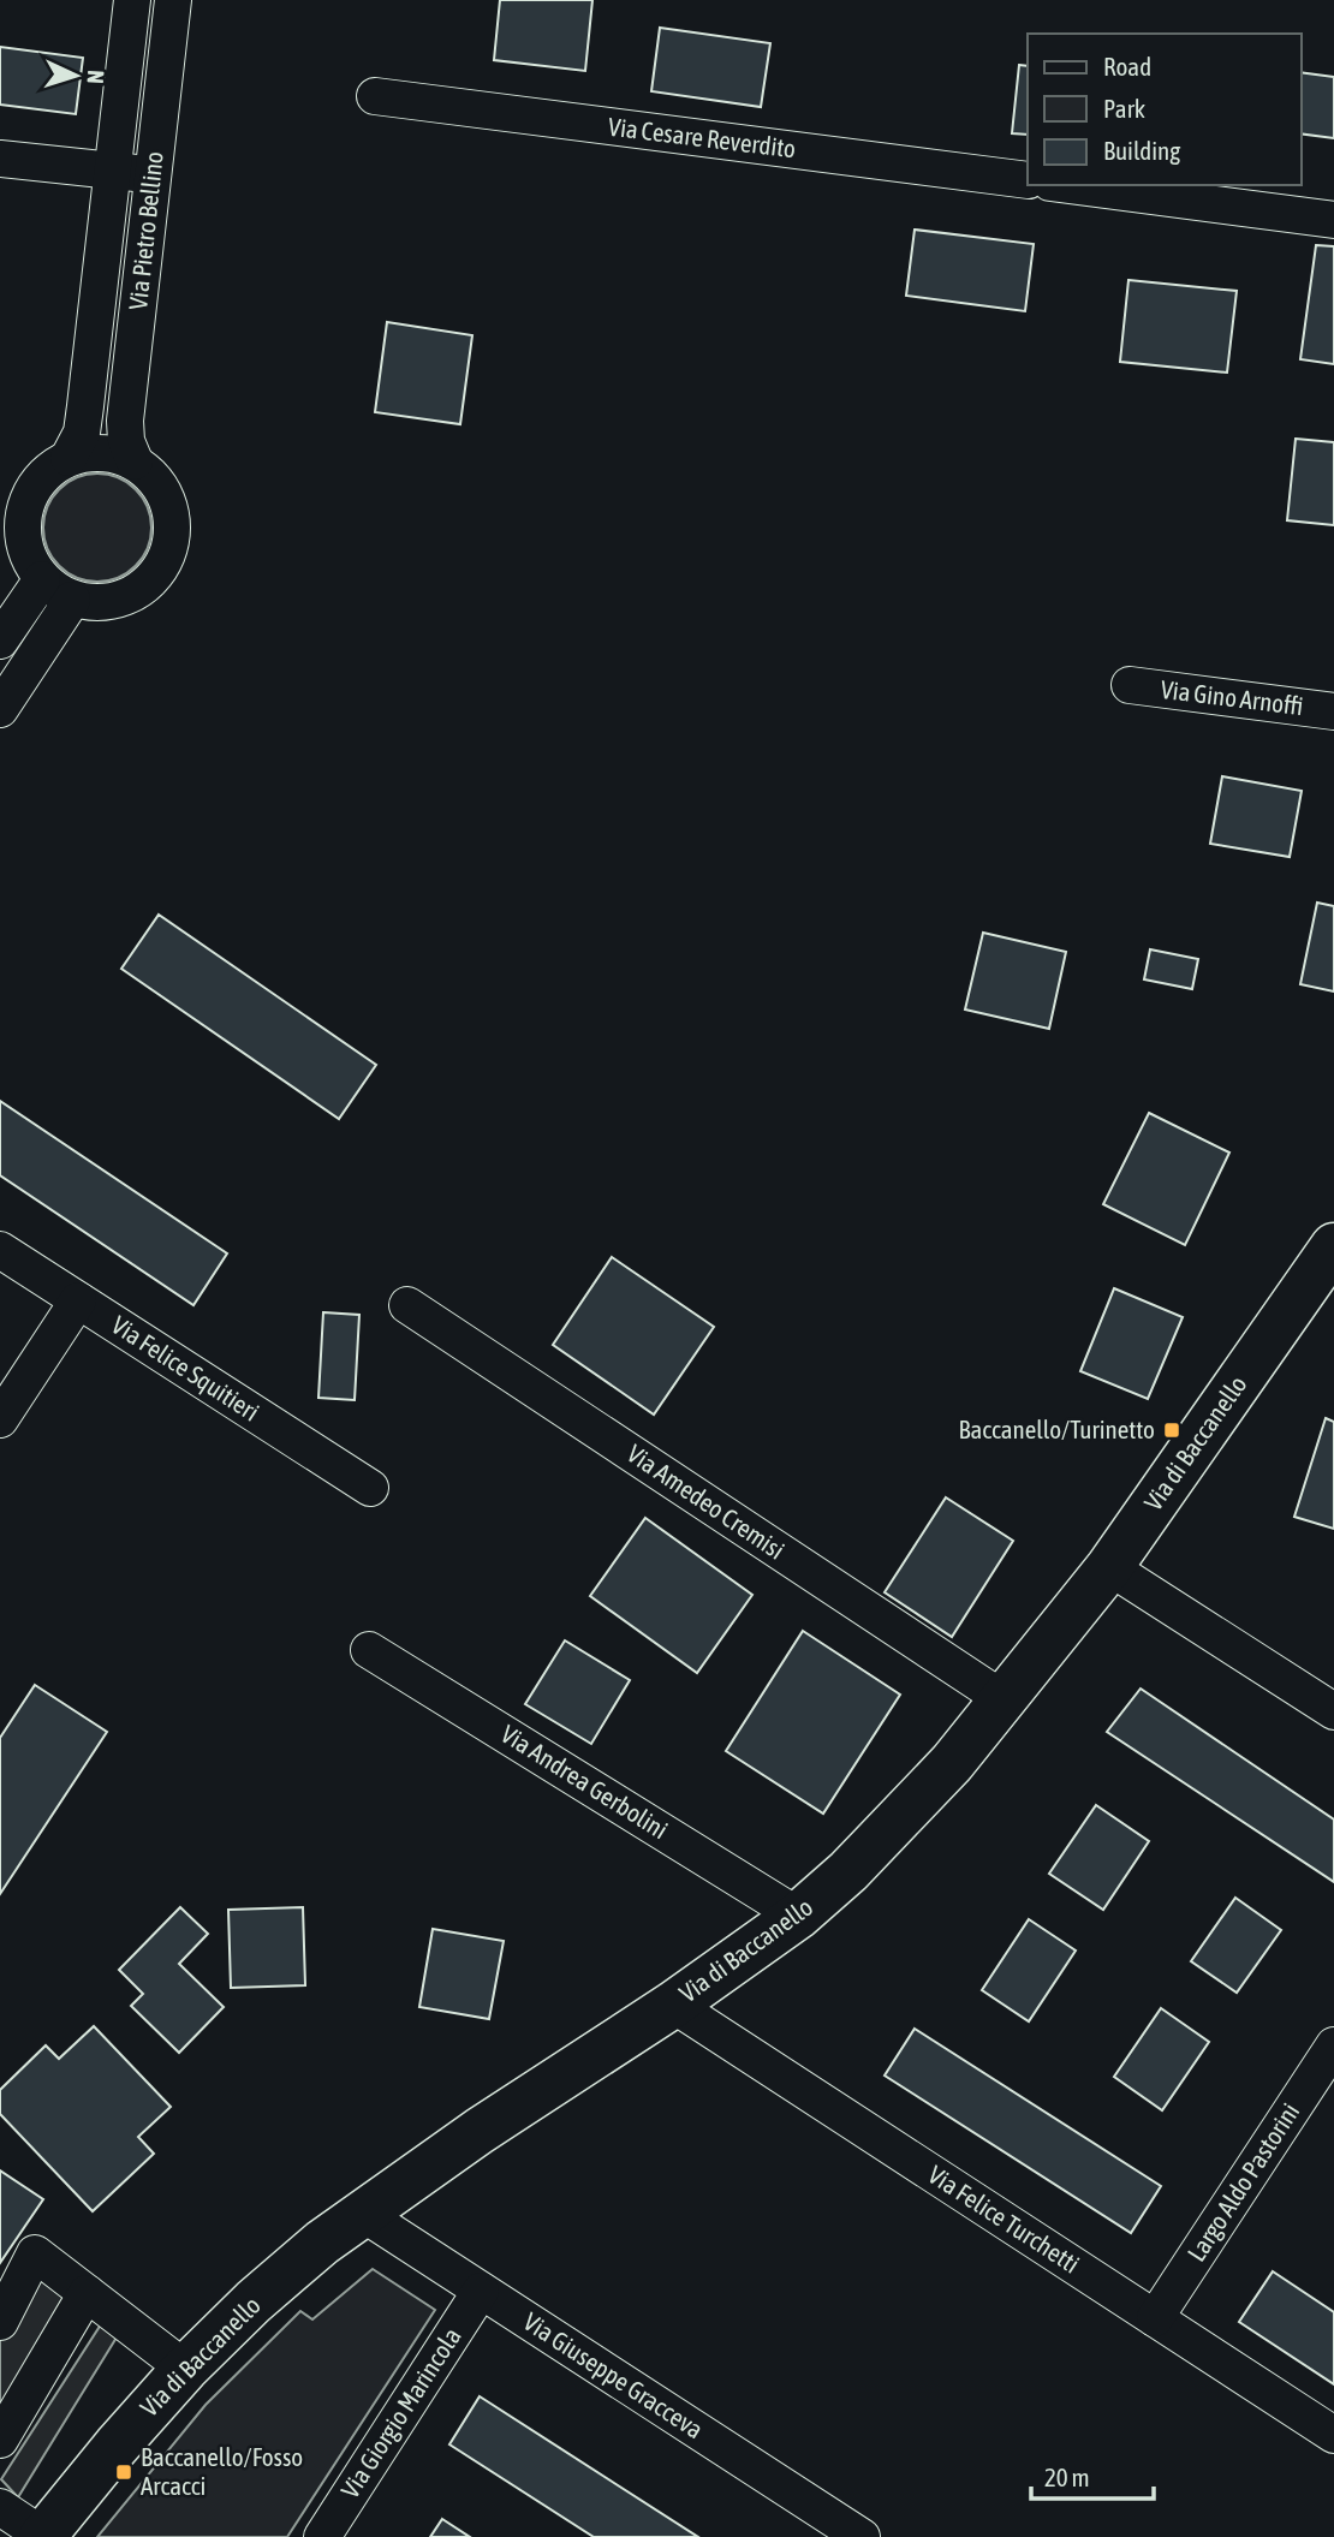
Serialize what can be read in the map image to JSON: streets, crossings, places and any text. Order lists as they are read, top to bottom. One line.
{"streets":{"street":["Via Cesare Reverdito","Via Pietro Bellino","Via Gino Arnoffi","Via Felice Squitieri","Via di Baccanello","Via Amedeo Cremisi","Via Andrea Gerbolini","Largo Aldo Pastorini","Via Felice Turchetti","Via Giuseppe Gracceva","Via Giorgio Marincola"]},"crossings":[["Via di Baccanello","Via Amedeo Cremisi"],["Via di Baccanello","Via Andrea Gerbolini"],["Via di Baccanello","Via Felice Turchetti"],["Via di Baccanello","Via Giuseppe Gracceva"],["Largo Aldo Pastorini","Via Felice Turchetti"],["Via Giuseppe Gracceva","Via Giorgio Marincola"]],"places":{"transit":["Baccanello/Turinetto","Baccanello/Fosso Arcacci"]},"legend":["Road","Park","Building"],"scale_bar":"20 m","north":"right"}
